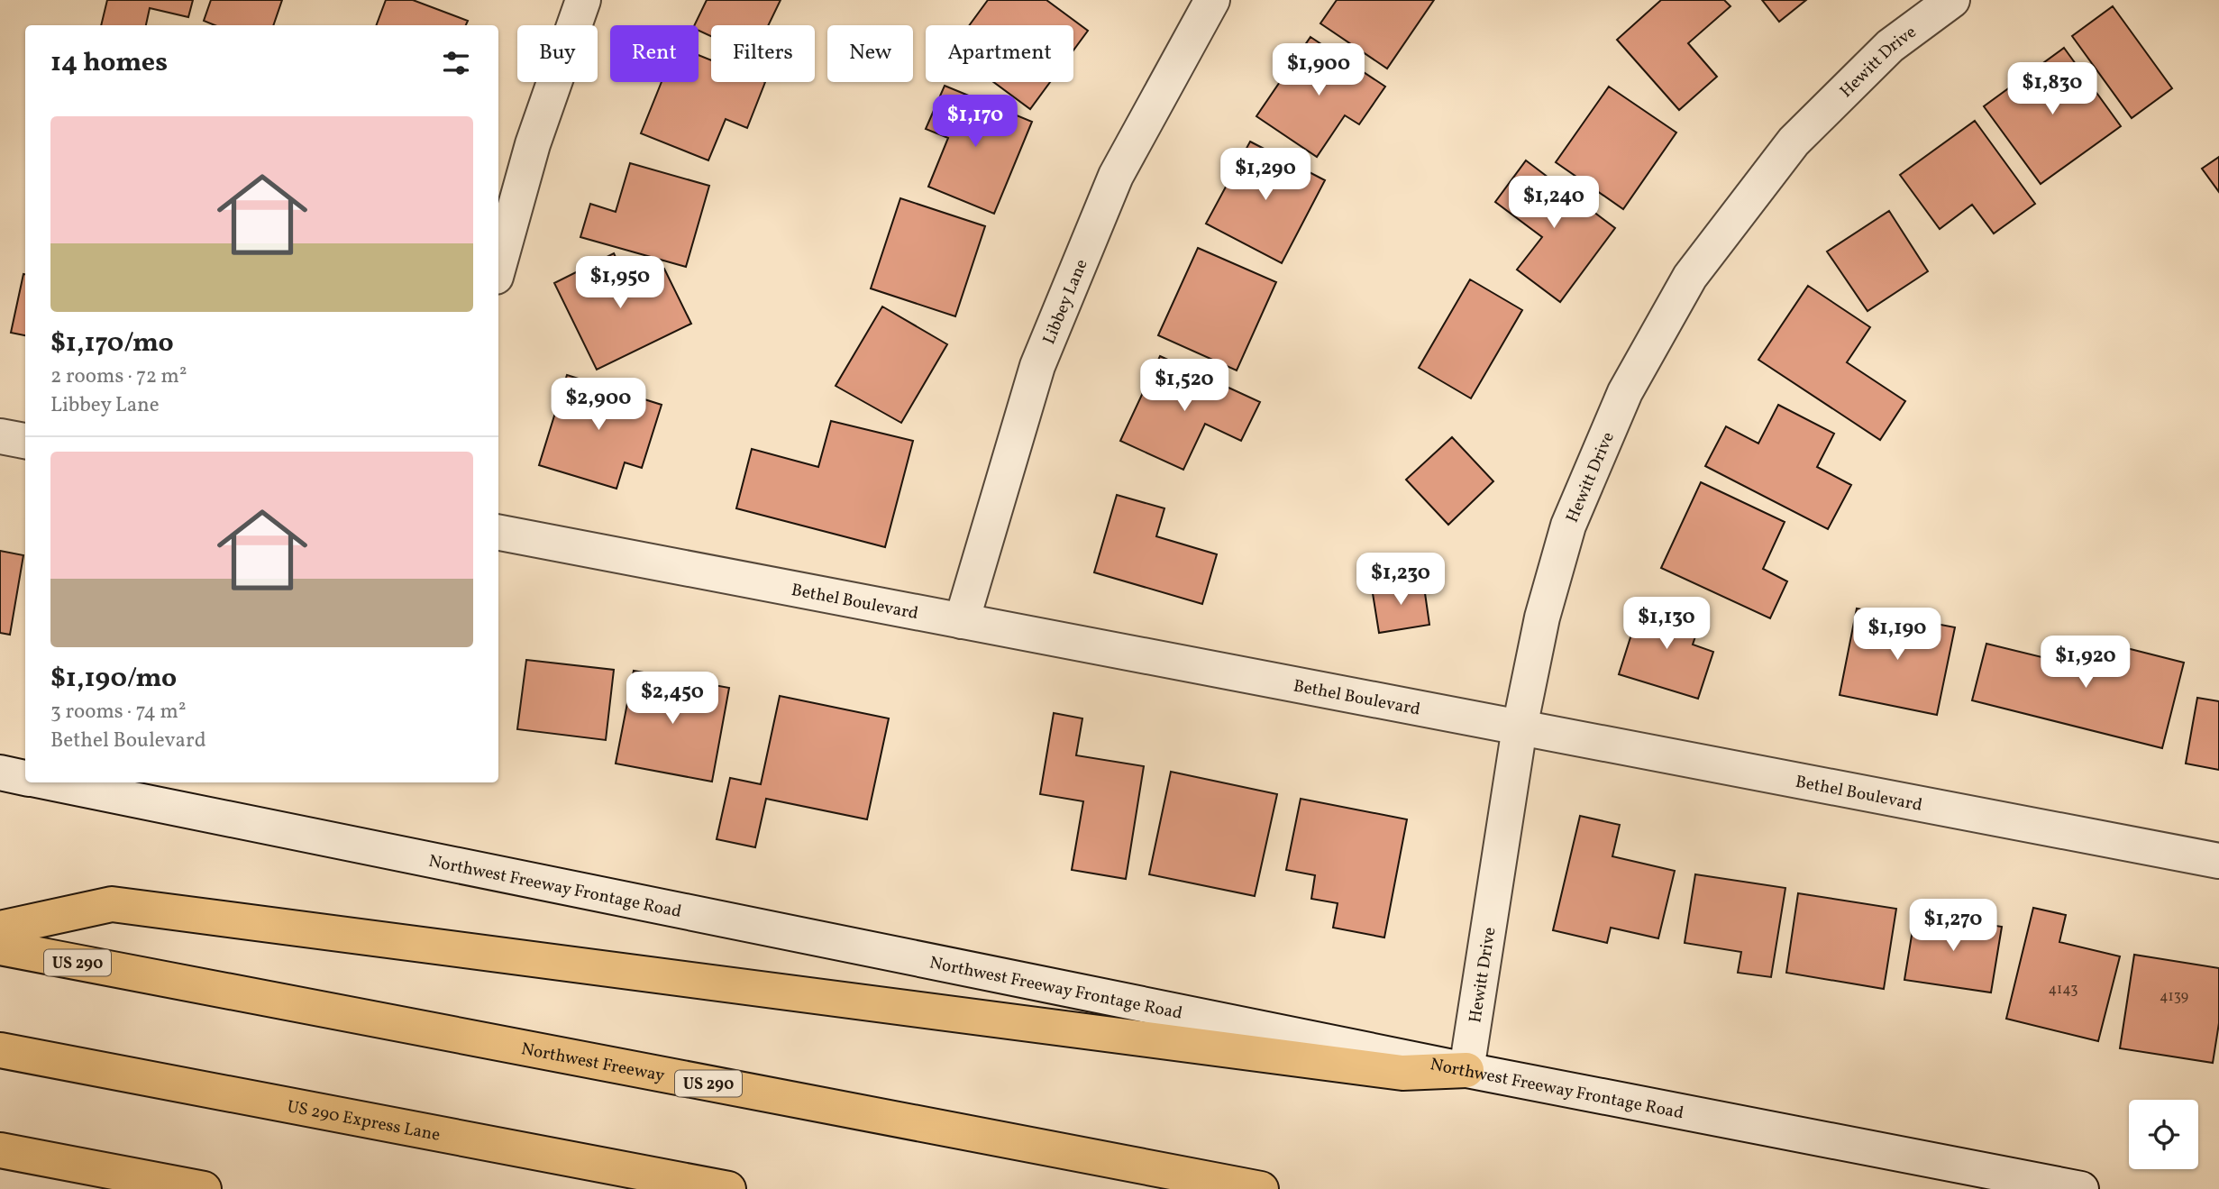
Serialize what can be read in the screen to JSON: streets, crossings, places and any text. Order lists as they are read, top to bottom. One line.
{"streets":{"highway":["US 290","Northwest Freeway","US 290 Express Lane"],"street":["Hewitt Drive","Libbey Lane","Bethel Boulevard","Northwest Freeway Frontage Road"]},"crossings":[["Hewitt Drive","Bethel Boulevard"],["Hewitt Drive","Northwest Freeway Frontage Road"],["Libbey Lane","Bethel Boulevard"]],"house_numbers":["4143","4139"],"page":{"chip":["Buy","Rent","Filters","New","Apartment"],"heading":"14 homes","price":["$1,900","$1,830","$1,170","$1,290","$1,240","$1,950","$1,520","$2,900","$1,230","$1,130","$1,190","$1,920","$2,450","$1,270"],"list":[{"name":"$1,170/mo","note":"2 rooms · 72 m² · Libbey Lane"},{"name":"$1,190/mo","note":"3 rooms · 74 m² · Bethel Boulevard"}]}}
